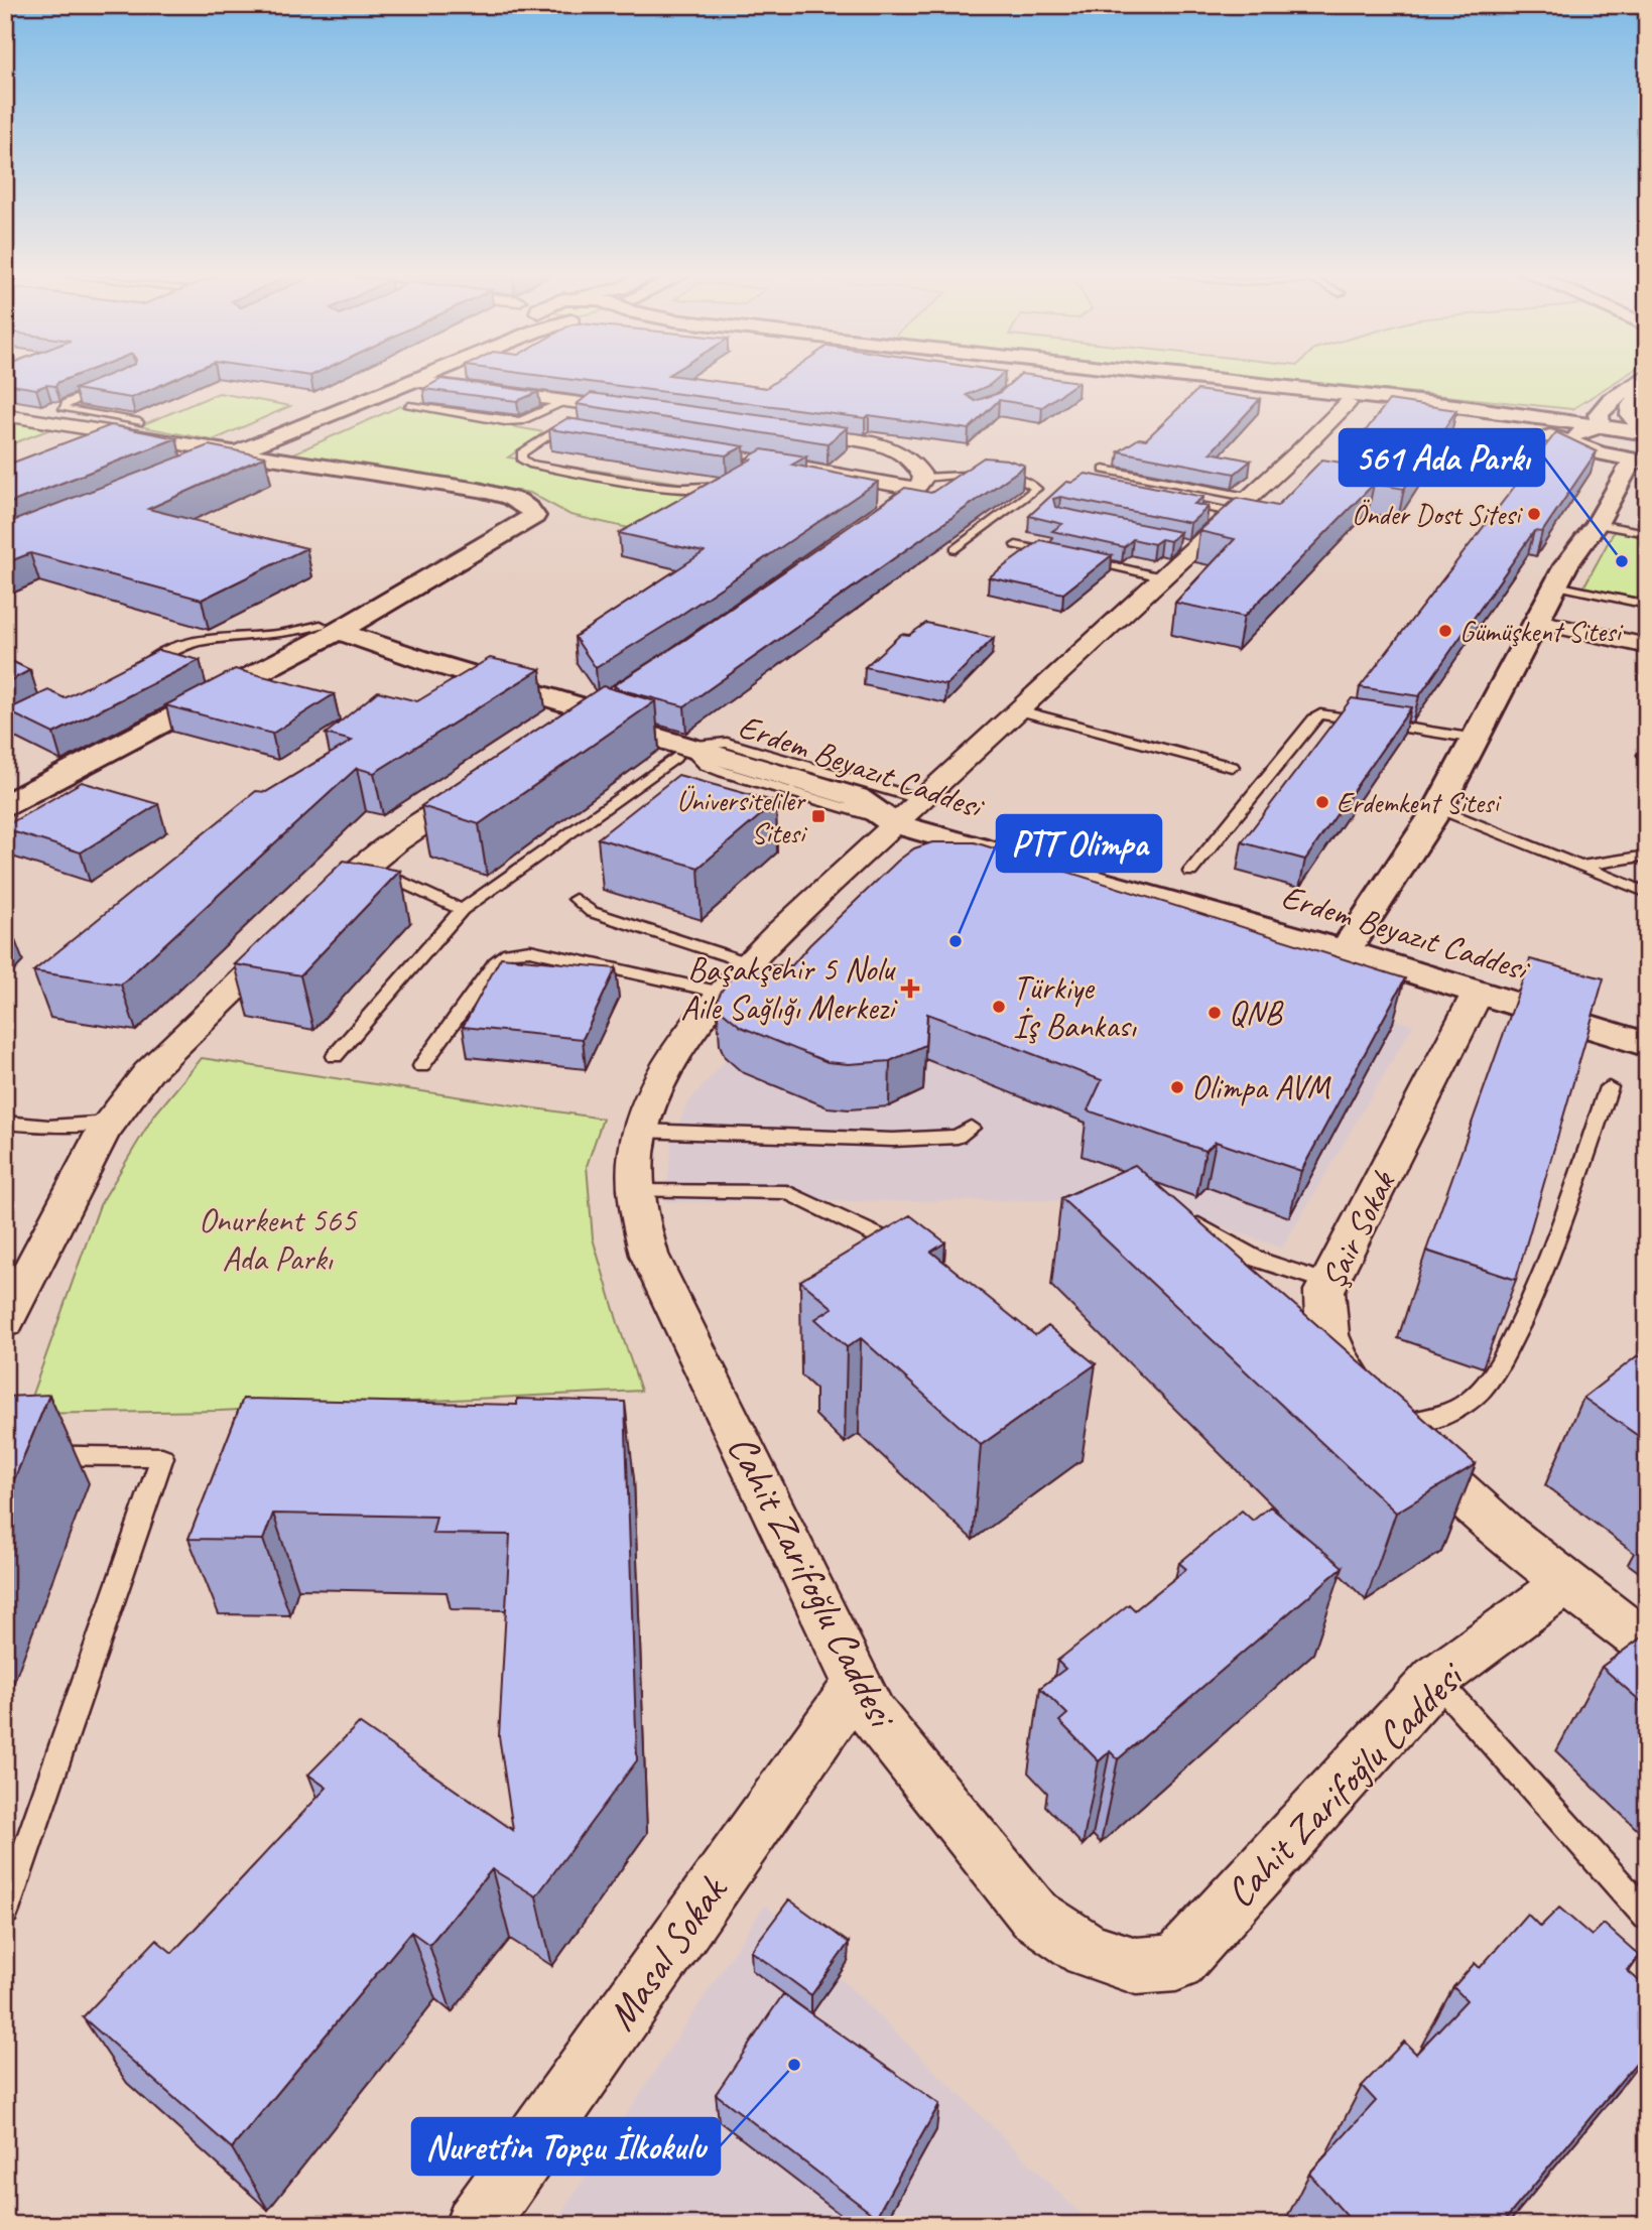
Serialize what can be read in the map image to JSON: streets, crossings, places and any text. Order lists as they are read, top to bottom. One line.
{"streets":{"street":["Erdem Beyazıt Caddesi","Şair Sokak","Cahit Zarifoğlu Caddesi","Masal Sokak"]},"crossings":[["Erdem Beyazıt Caddesi","Şair Sokak"],["Erdem Beyazıt Caddesi","Cahit Zarifoğlu Caddesi"],["Şair Sokak","Cahit Zarifoğlu Caddesi"],["Cahit Zarifoğlu Caddesi","Masal Sokak"]],"parks":["Onurkent 565 Ada Parkı"],"places":{"other":["Önder Dost Sitesi","561 Ada Parkı","Gümüşkent Sitesi","Erdemkent Sitesi","PTT Olimpa","Türkiye İş Bankası","QNB","Olimpa AVM","Nurettin Topçu İlkokulu"],"transit":["Üniversiteliler Sitesi"],"health":["Başakşehir 5 Nolu Aile Sağlığı Merkezi"]}}
